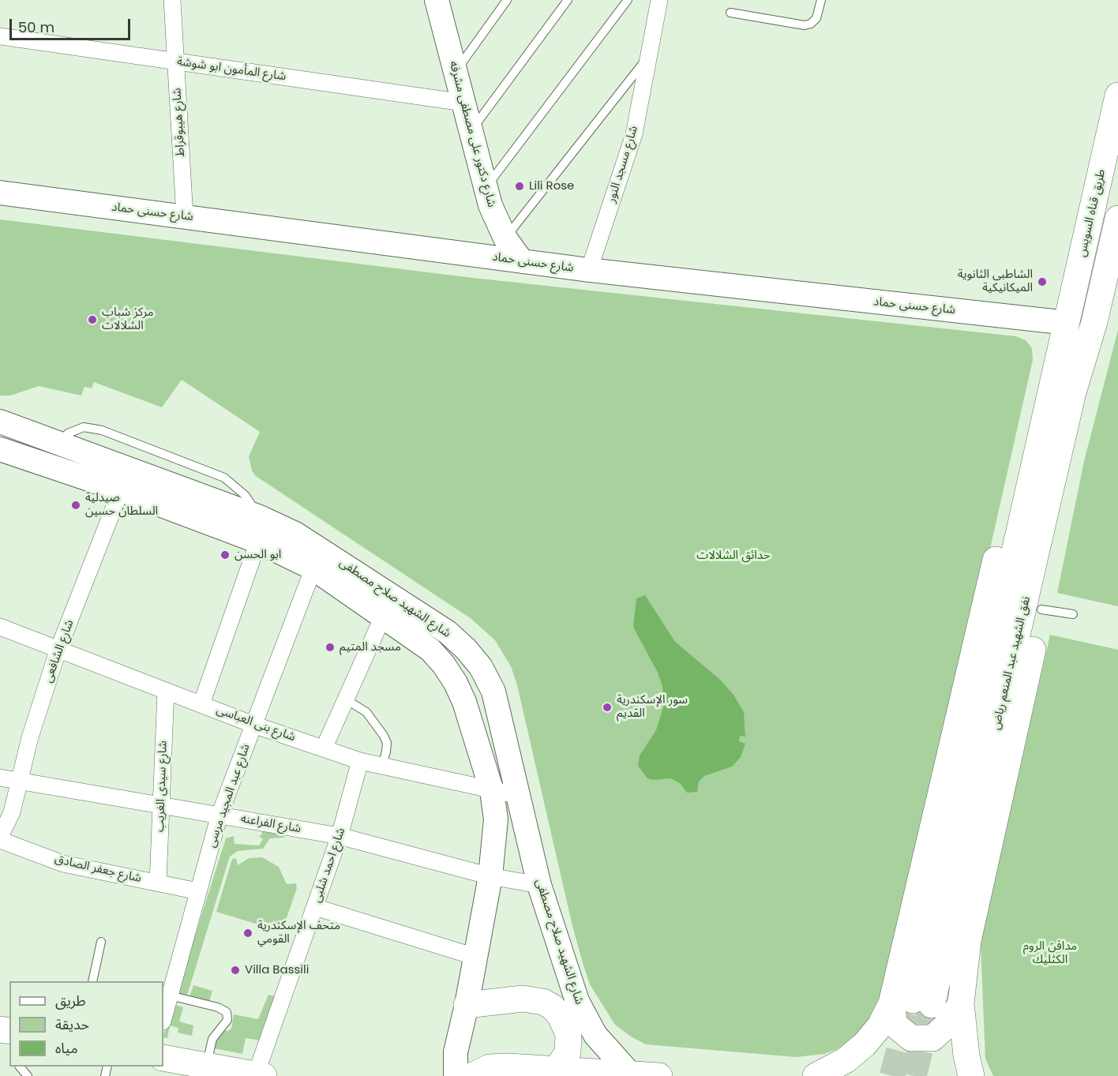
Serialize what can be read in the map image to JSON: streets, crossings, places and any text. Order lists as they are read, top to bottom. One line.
{"streets":{"main road":["شارع دكتور على مصطفى مشرفه","شارع حسنى حماد","طريق قناه السويس","شارع الشهيد صلاح مصطفى","نفق الشهيد عبد المنعم رياض"],"street":["شارع المأمون ابو شوشة","شارع هيبوقراط","شارع مسجد النور","شارع الشافعى","شارع بنى العباسى","شارع سيدى الغريب","شارع عبد المجيد مرسى","شارع الفراعنه","شارع احمد شلبى","شارع جعفر الصادق"]},"crossings":[["شارع المأمون ابو شوشة","شارع هيبوقراط"],["شارع المأمون ابو شوشة","شارع دكتور على مصطفى مشرفه"],["شارع هيبوقراط","شارع حسنى حماد"],["شارع دكتور على مصطفى مشرفه","شارع حسنى حماد"],["شارع مسجد النور","شارع حسنى حماد"],["شارع حسنى حماد","طريق قناه السويس"],["شارع حسنى حماد","نفق الشهيد عبد المنعم رياض"],["طريق قناه السويس","نفق الشهيد عبد المنعم رياض"],["شارع الشهيد صلاح مصطفى","شارع الشافعى"],["شارع الشهيد صلاح مصطفى","شارع بنى العباسى"],["شارع الشهيد صلاح مصطفى","شارع عبد المجيد مرسى"],["شارع الشهيد صلاح مصطفى","شارع الفراعنه"],["شارع الشافعى","شارع بنى العباسى"],["شارع الشافعى","شارع الفراعنه"],["شارع الشافعى","شارع جعفر الصادق"],["شارع بنى العباسى","شارع سيدى الغريب"],["شارع بنى العباسى","شارع عبد المجيد مرسى"],["شارع بنى العباسى","شارع احمد شلبى"],["شارع سيدى الغريب","شارع الفراعنه"],["شارع سيدى الغريب","شارع جعفر الصادق"],["شارع عبد المجيد مرسى","شارع الفراعنه"],["شارع عبد المجيد مرسى","شارع جعفر الصادق"],["شارع الفراعنه","شارع احمد شلبى"]],"parks":["حدائق الشلالات","مدافن الروم الكثليك"],"places":["Lili Rose","الشاطبي الثانوية الميكانيكية","مركز شباب الشلالات","صيدلية السلطان حسين","ابو الحسن","مسجد المتيم","سور الإسكندرية القديم","متحف الإسكندرية القومي","Villa Bassili"],"legend":["طريق","حديقة","مياه"],"scale_bar":"50 m"}
